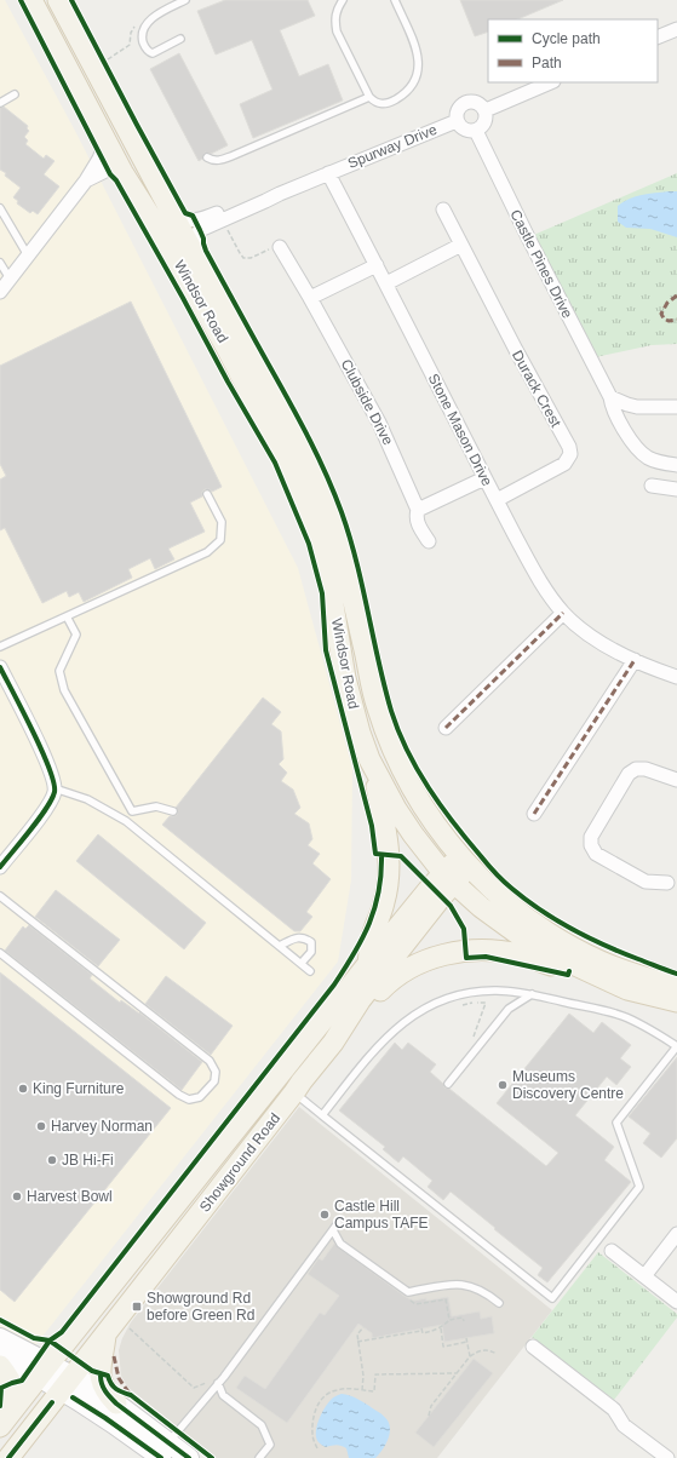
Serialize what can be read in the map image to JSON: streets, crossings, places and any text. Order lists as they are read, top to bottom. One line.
{"streets":{"main road":["Windsor Road","Showground Road"],"street":["Spurway Drive","Castle Pines Drive","Durack Crest","Clubside Drive","Stone Mason Drive"]},"crossings":[["Spurway Drive","Castle Pines Drive"],["Spurway Drive","Stone Mason Drive"],["Windsor Road","Showground Road"],["Durack Crest","Stone Mason Drive"]],"places":{"other":["Museums Discovery Centre","King Furniture","Harvey Norman","JB Hi-Fi","Harvest Bowl","Castle Hill Campus TAFE"],"transit":["Showground Rd before Green Rd"]},"legend":["Cycle path","Path"]}
